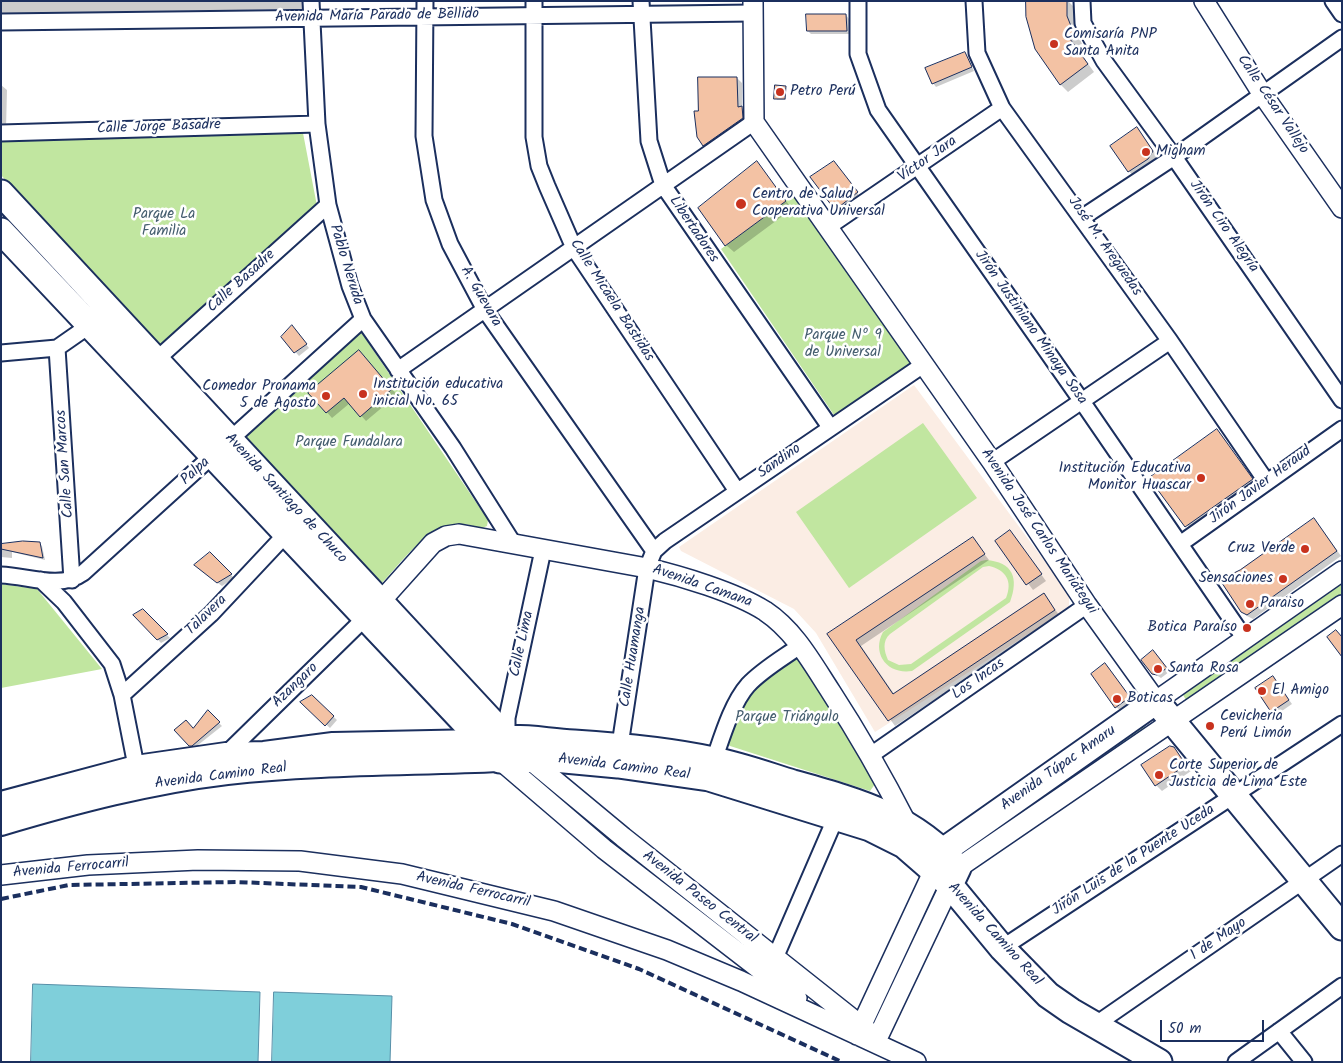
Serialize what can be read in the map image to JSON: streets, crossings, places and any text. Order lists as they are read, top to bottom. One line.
{"streets":{"main road":["Avenida Santiago de Chuco","Avenida José Carlos Mariátegui","Avenida Camino Real","Avenida Túpac Amaru","Avenida Paseo Central"],"street":["Avenida María Parado de Bellido","Calle César Vallejo","Calle Jorge Basadre","Víctor Jara","Jirón Ciro Alegría","Libertadores","José M. Areguedas","Pablo Neruda","Calle Basadre","A. Guevara","Calle Micaela Bastidas","Jirón Justiniano Minaya Sosa","Sandino","Calle San Marcos","Palpa","Jirón Javier Heraud","Avenida Camana","Talavera","Calle Lima","Calle Huamanga","Los Incas","Azangaro","Jirón Luis de la Puente Uceda","Avenida Ferrocarril","1 de Mayo"]},"crossings":[["Avenida María Parado de Bellido","Libertadores"],["Avenida María Parado de Bellido","Pablo Neruda"],["Avenida María Parado de Bellido","A. Guevara"],["Avenida María Parado de Bellido","Calle Micaela Bastidas"],["Calle Jorge Basadre","Pablo Neruda"],["Víctor Jara","José M. Areguedas"],["Víctor Jara","Jirón Justiniano Minaya Sosa"],["Víctor Jara","Avenida José Carlos Mariátegui"],["Libertadores","Sandino"],["José M. Areguedas","Jirón Javier Heraud"],["Pablo Neruda","Calle Basadre"],["Pablo Neruda","Palpa"],["Pablo Neruda","Avenida Camana"],["Calle Basadre","Avenida Santiago de Chuco"],["A. Guevara","Sandino"],["A. Guevara","Avenida Camana"],["A. Guevara","Calle Huamanga"],["Calle Micaela Bastidas","Sandino"],["Jirón Justiniano Minaya Sosa","Jirón Javier Heraud"],["Jirón Justiniano Minaya Sosa","Avenida Túpac Amaru"],["Sandino","Avenida José Carlos Mariátegui"],["Sandino","Avenida Camana"],["Sandino","Calle Huamanga"],["Calle San Marcos","Palpa"],["Palpa","Avenida Santiago de Chuco"],["Avenida Santiago de Chuco","Avenida Camana"],["Avenida Santiago de Chuco","Talavera"],["Avenida Santiago de Chuco","Calle Lima"],["Avenida Santiago de Chuco","Azangaro"],["Avenida Santiago de Chuco","Avenida Camino Real"],["Avenida Santiago de Chuco","Avenida Paseo Central"],["Avenida José Carlos Mariátegui","Los Incas"],["Avenida José Carlos Mariátegui","Avenida Túpac Amaru"],["Avenida José Carlos Mariátegui","Jirón Luis de la Puente Uceda"],["Avenida José Carlos Mariátegui","1 de Mayo"],["Avenida Camana","Calle Lima"],["Avenida Camana","Calle Huamanga"],["Avenida Camana","Los Incas"],["Avenida Camana","Azangaro"],["Avenida Camana","Avenida Camino Real"],["Calle Lima","Avenida Camino Real"],["Calle Lima","Avenida Paseo Central"],["Calle Huamanga","Avenida Camino Real"],["Azangaro","Avenida Camino Real"],["Avenida Camino Real","Avenida Túpac Amaru"],["Avenida Camino Real","Jirón Luis de la Puente Uceda"],["Avenida Camino Real","Avenida Paseo Central"],["Avenida Camino Real","1 de Mayo"],["Avenida Túpac Amaru","Avenida Ferrocarril"],["Avenida Túpac Amaru","Avenida Paseo Central"],["Avenida Ferrocarril","Avenida Paseo Central"]],"parks":["Parque La Familia","Parque Nº 9 de Universal","Parque Fundalara","Parque Triángulo"],"places":["Comisaría PNP Santa Anita","Petro Perú","Migham","Centro de Salud Cooperativa Universal","Institución educativa inicial No. 65","Comedor Pronama 5 de Agosto","Institución Educativa Monitor Huascar","Cruz Verde","Sensaciones","Paraiso","Botica Paraíso","Santa Rosa","El Amigo","Boticas","Cevicheria Perú Limón","Corte Superior de Justicia de Lima Este"],"scale_bar":"50 m"}
